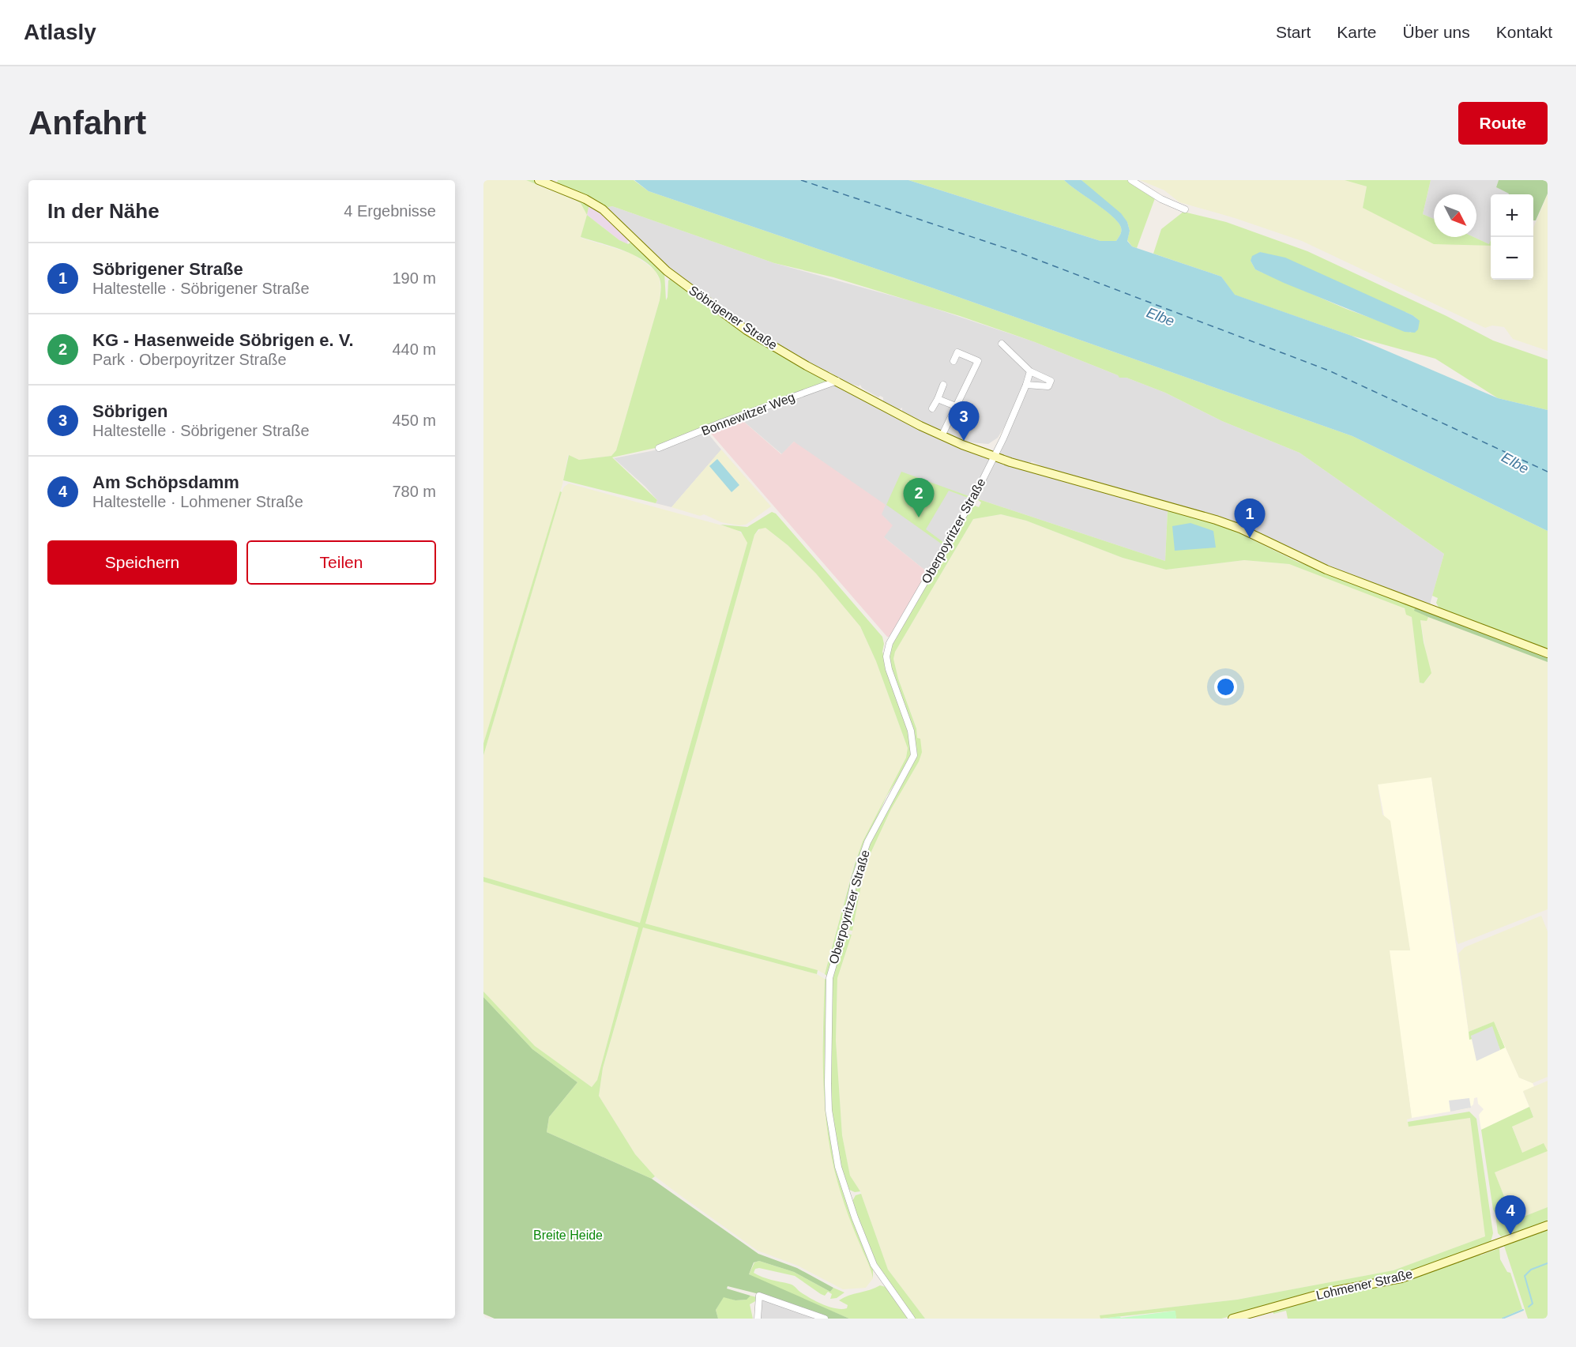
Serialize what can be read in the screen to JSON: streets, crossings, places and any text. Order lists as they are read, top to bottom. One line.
{"streets":{"street":["Söbrigener Straße","Bonnewitzer Weg","Oberpoyritzer Straße","Lohmener Straße"]},"crossings":[["Söbrigener Straße","Bonnewitzer Weg"],["Söbrigener Straße","Oberpoyritzer Straße"]],"water":["Elbe"],"parks":["Breite Heide"],"north":"bottom right","page":{"header":"Atlasly","nav":["Start","Karte","Über uns","Kontakt"],"buttons":["Route",["Speichern","Teilen"]],"title":"Anfahrt","heading":["In der Nähe","4 Ergebnisse"],"map_buttons":["+","−"],"list":[{"mark":"1","name":"Söbrigener Straße","note":"Haltestelle · Söbrigener Straße","value":"190 m"},{"mark":"2","name":"KG - Hasenweide Söbrigen e. V.","note":"Park · Oberpoyritzer Straße","value":"440 m"},{"mark":"3","name":"Söbrigen","note":"Haltestelle · Söbrigener Straße","value":"450 m"},{"mark":"4","name":"Am Schöpsdamm","note":"Haltestelle · Lohmener Straße","value":"780 m"}],"pins":["3","2","1","4"]}}
